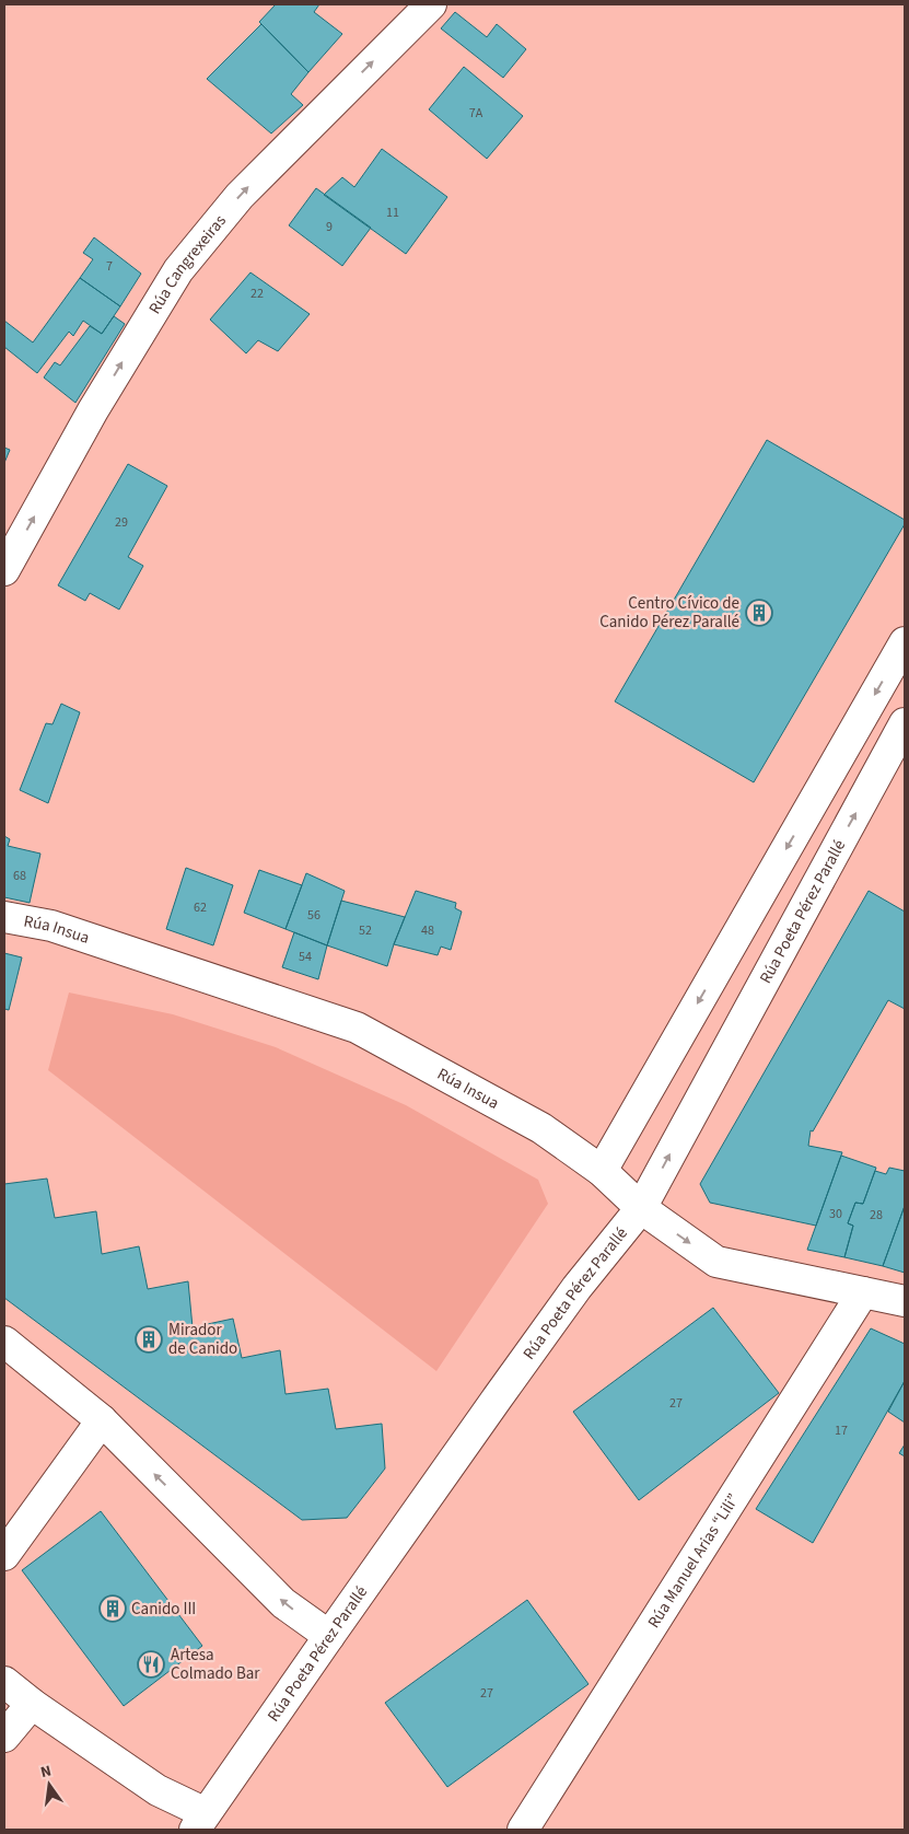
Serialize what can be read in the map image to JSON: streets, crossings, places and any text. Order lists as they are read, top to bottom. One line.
{"streets":{"street":["Rúa Cangrexeiras","Rúa Poeta Pérez Parallé","Rúa Insua","Rúa Manuel Arias “Lili”"]},"crossings":[["Rúa Poeta Pérez Parallé","Rúa Insua"],["Rúa Insua","Rúa Manuel Arias “Lili”"]],"one_way":["Rúa Cangrexeiras"],"places":{"building":["Centro Cívico de Canido Pérez Parallé","Mirador de Canido","Canido III"],"restaurant":["Artesa Colmado Bar"]},"house_numbers":["7A","11","9","7","22","29","68","62","56","52","48","54","30","28","27","17","27"],"north":"top"}
